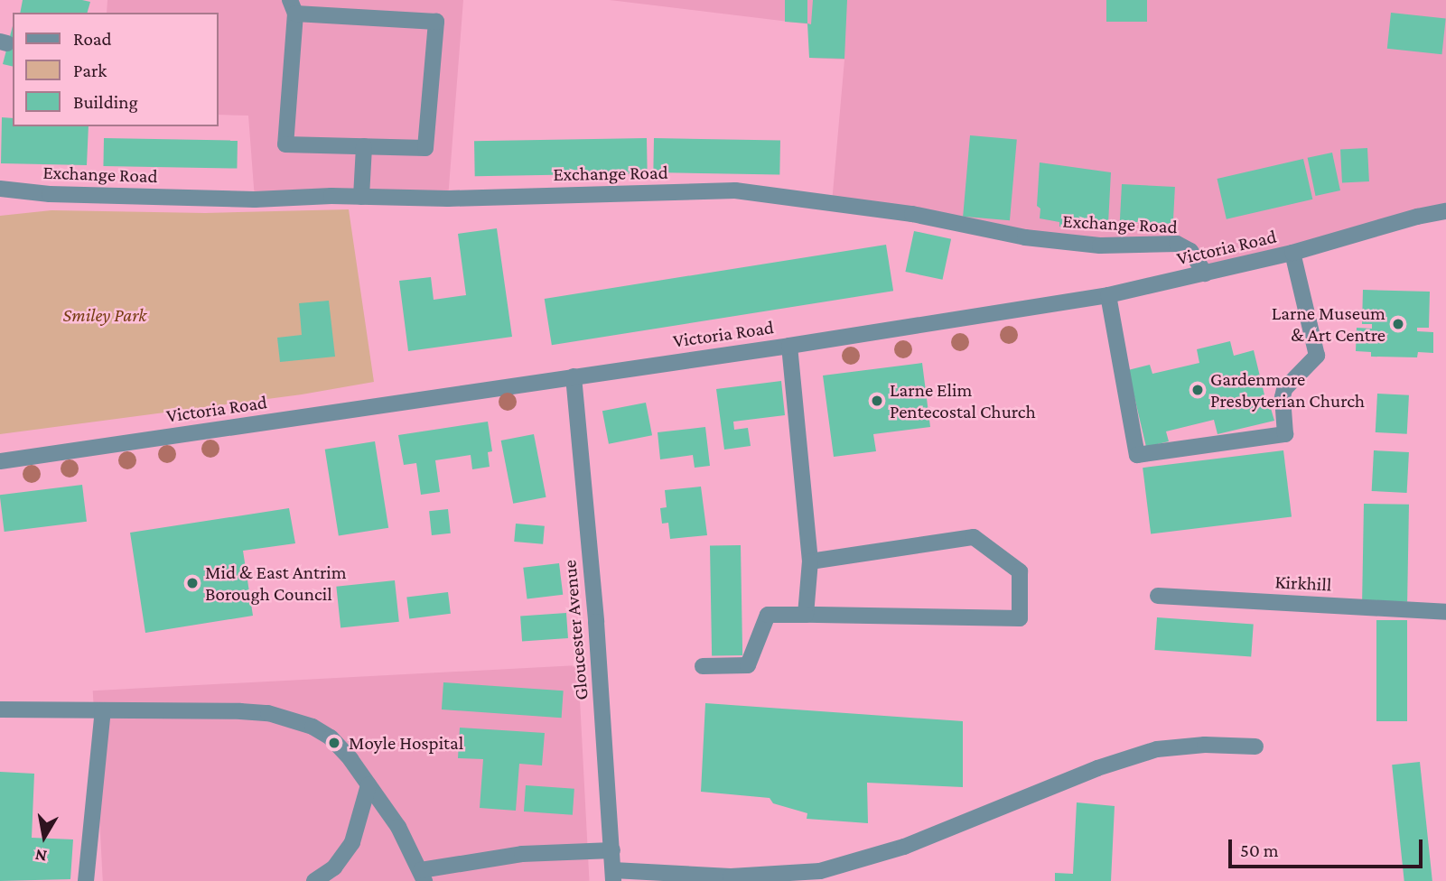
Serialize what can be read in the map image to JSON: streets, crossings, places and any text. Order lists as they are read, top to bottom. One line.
{"streets":{"street":["Exchange Road","Victoria Road","Kirkhill","Gloucester Avenue"]},"crossings":[["Exchange Road","Victoria Road"],["Victoria Road","Gloucester Avenue"]],"parks":["Smiley Park"],"places":["Larne Museum & Art Centre","Gardenmore Presbyterian Church","Larne Elim Pentecostal Church","Mid & East Antrim Borough Council","Moyle Hospital"],"legend":["Road","Park","Building"],"scale_bar":"50 m","north":"bottom"}
